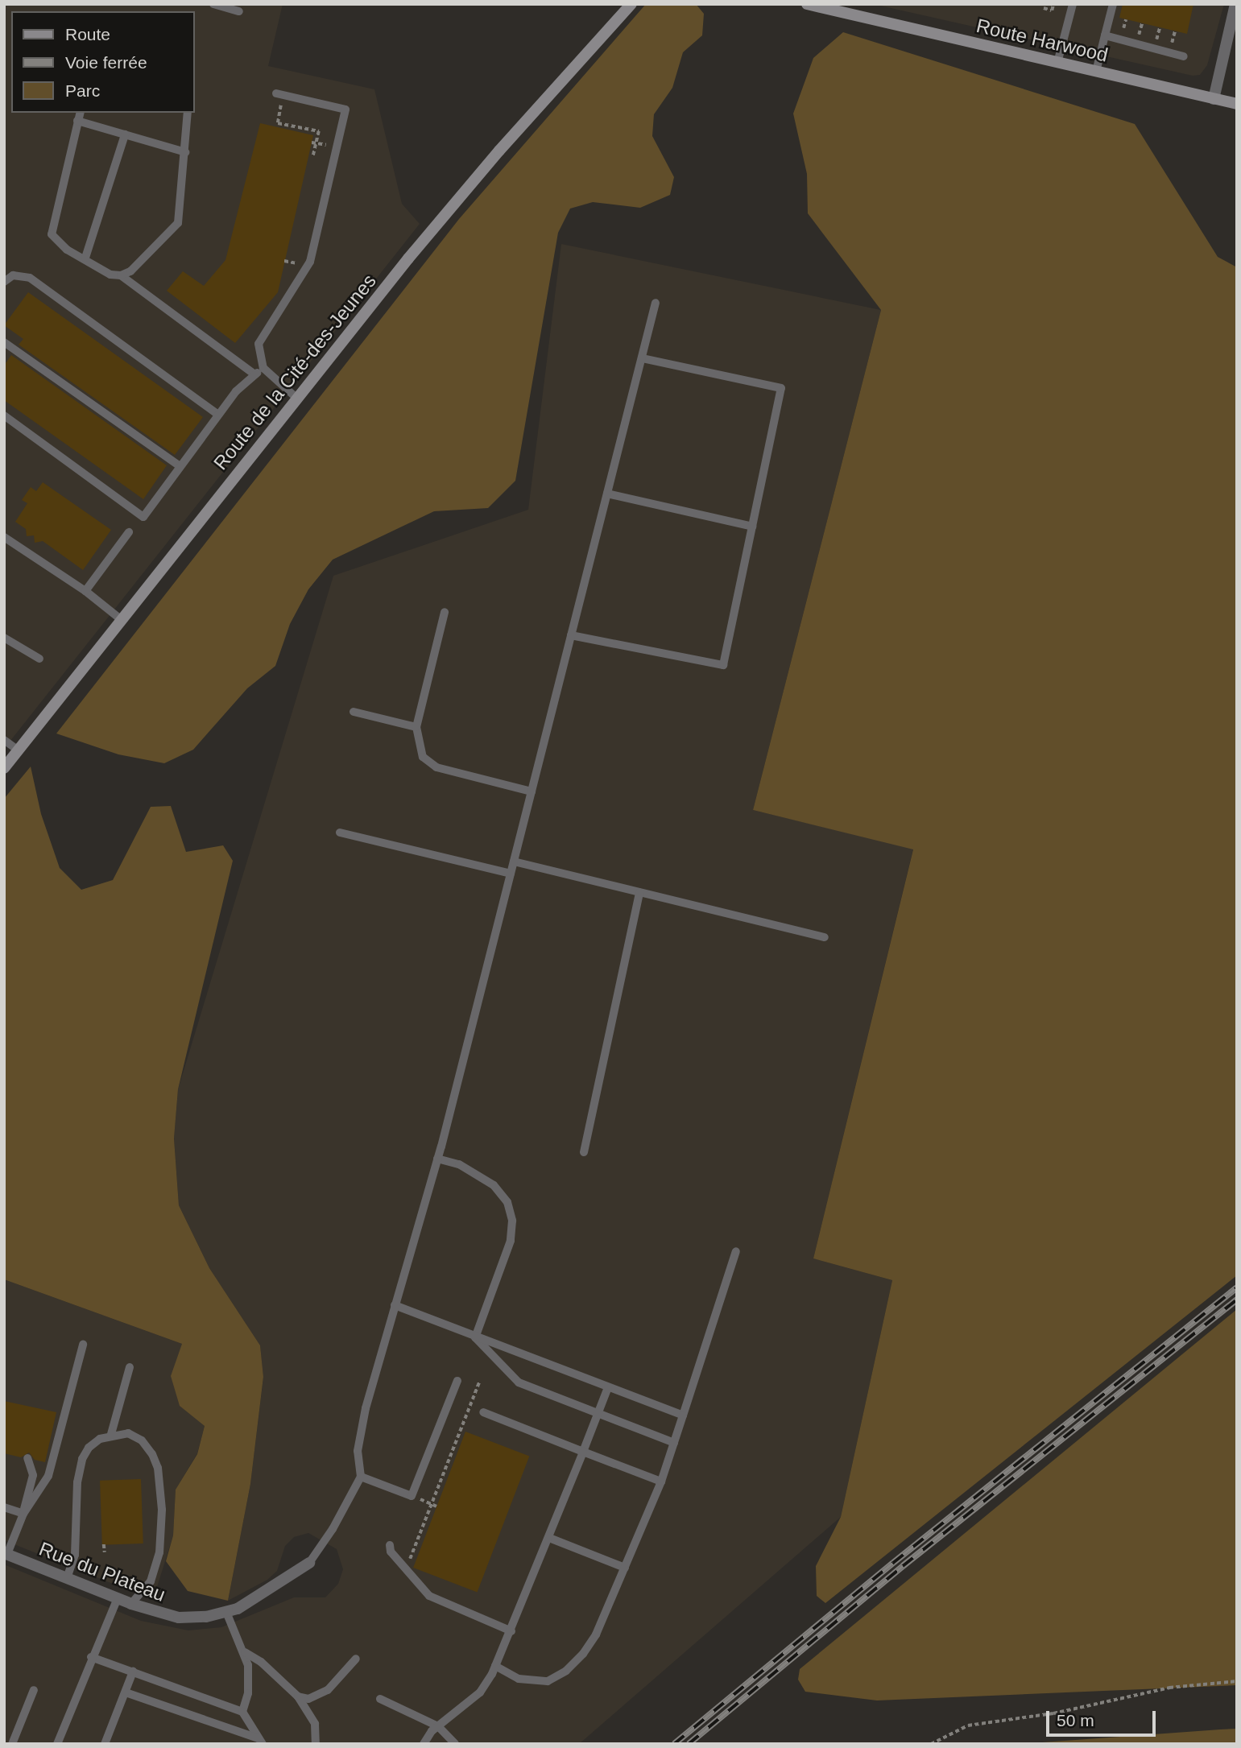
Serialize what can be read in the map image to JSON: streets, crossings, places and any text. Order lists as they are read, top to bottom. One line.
{"streets":{"main road":["Route Harwood","Route de la Cité-des-Jeunes"],"street":["Rue du Plateau"]},"legend":["Route","Voie ferrée","Parc"],"scale_bar":"50 m"}
